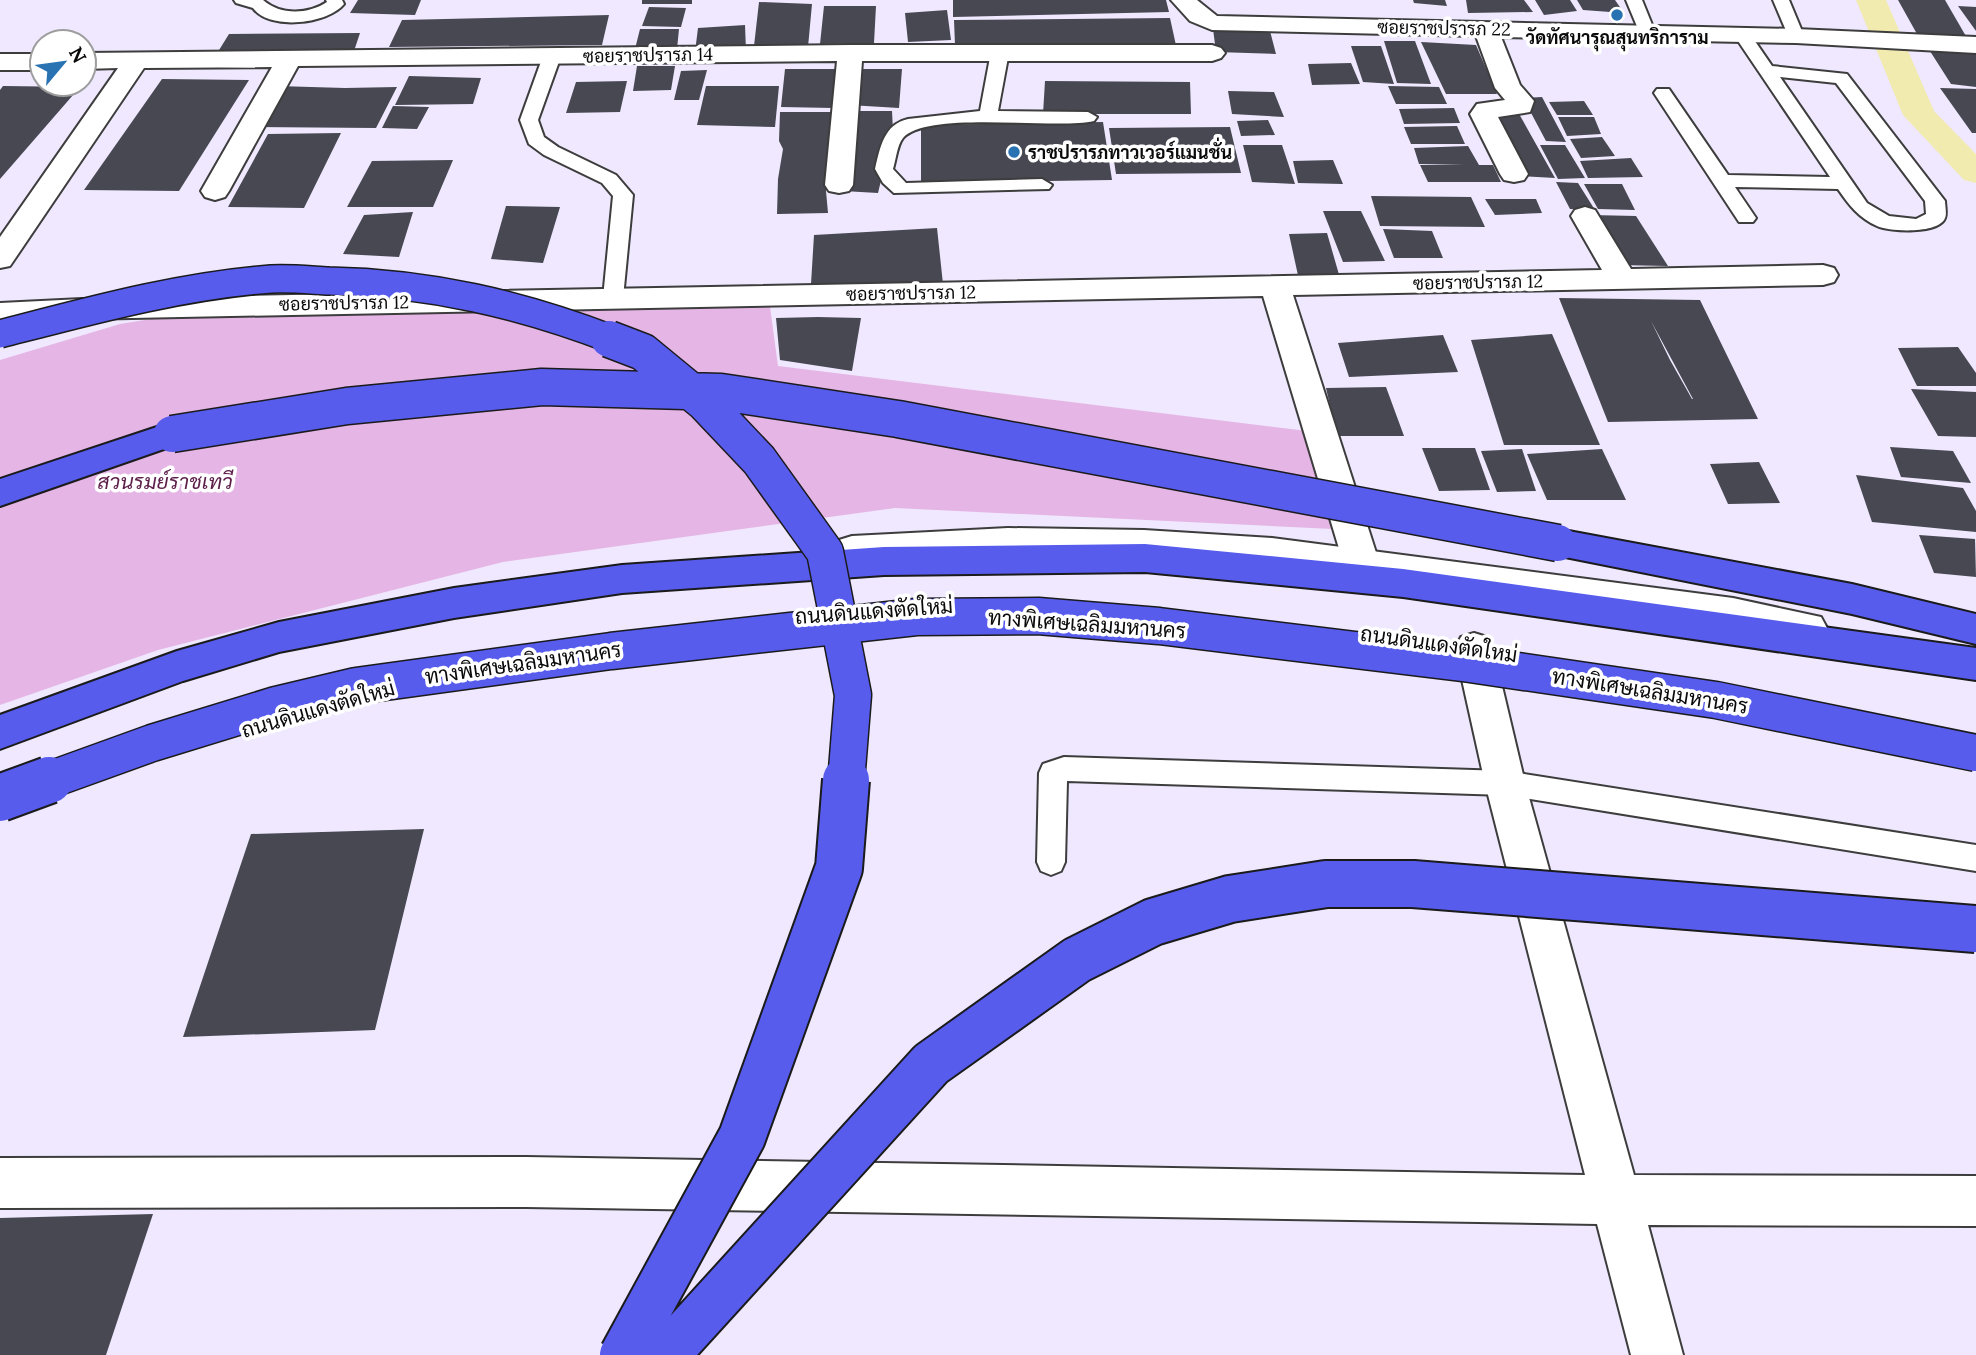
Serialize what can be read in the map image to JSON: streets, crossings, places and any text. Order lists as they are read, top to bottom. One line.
{"streets":{"highway":["ทางพิเศษเฉลิมมหานคร"],"street":["ซอยราชปรารภ 22","ซอยราชปรารภ 14","ซอยราชปรารภ 12","ถนนดินแดงตัดใหม่"]},"parks":["สวนรมย์ราชเทวี"],"places":["วัดทัศนารุณสุนทริการาม","ราชปรารภทาวเวอร์แมนชั่น"],"north":"top right"}
